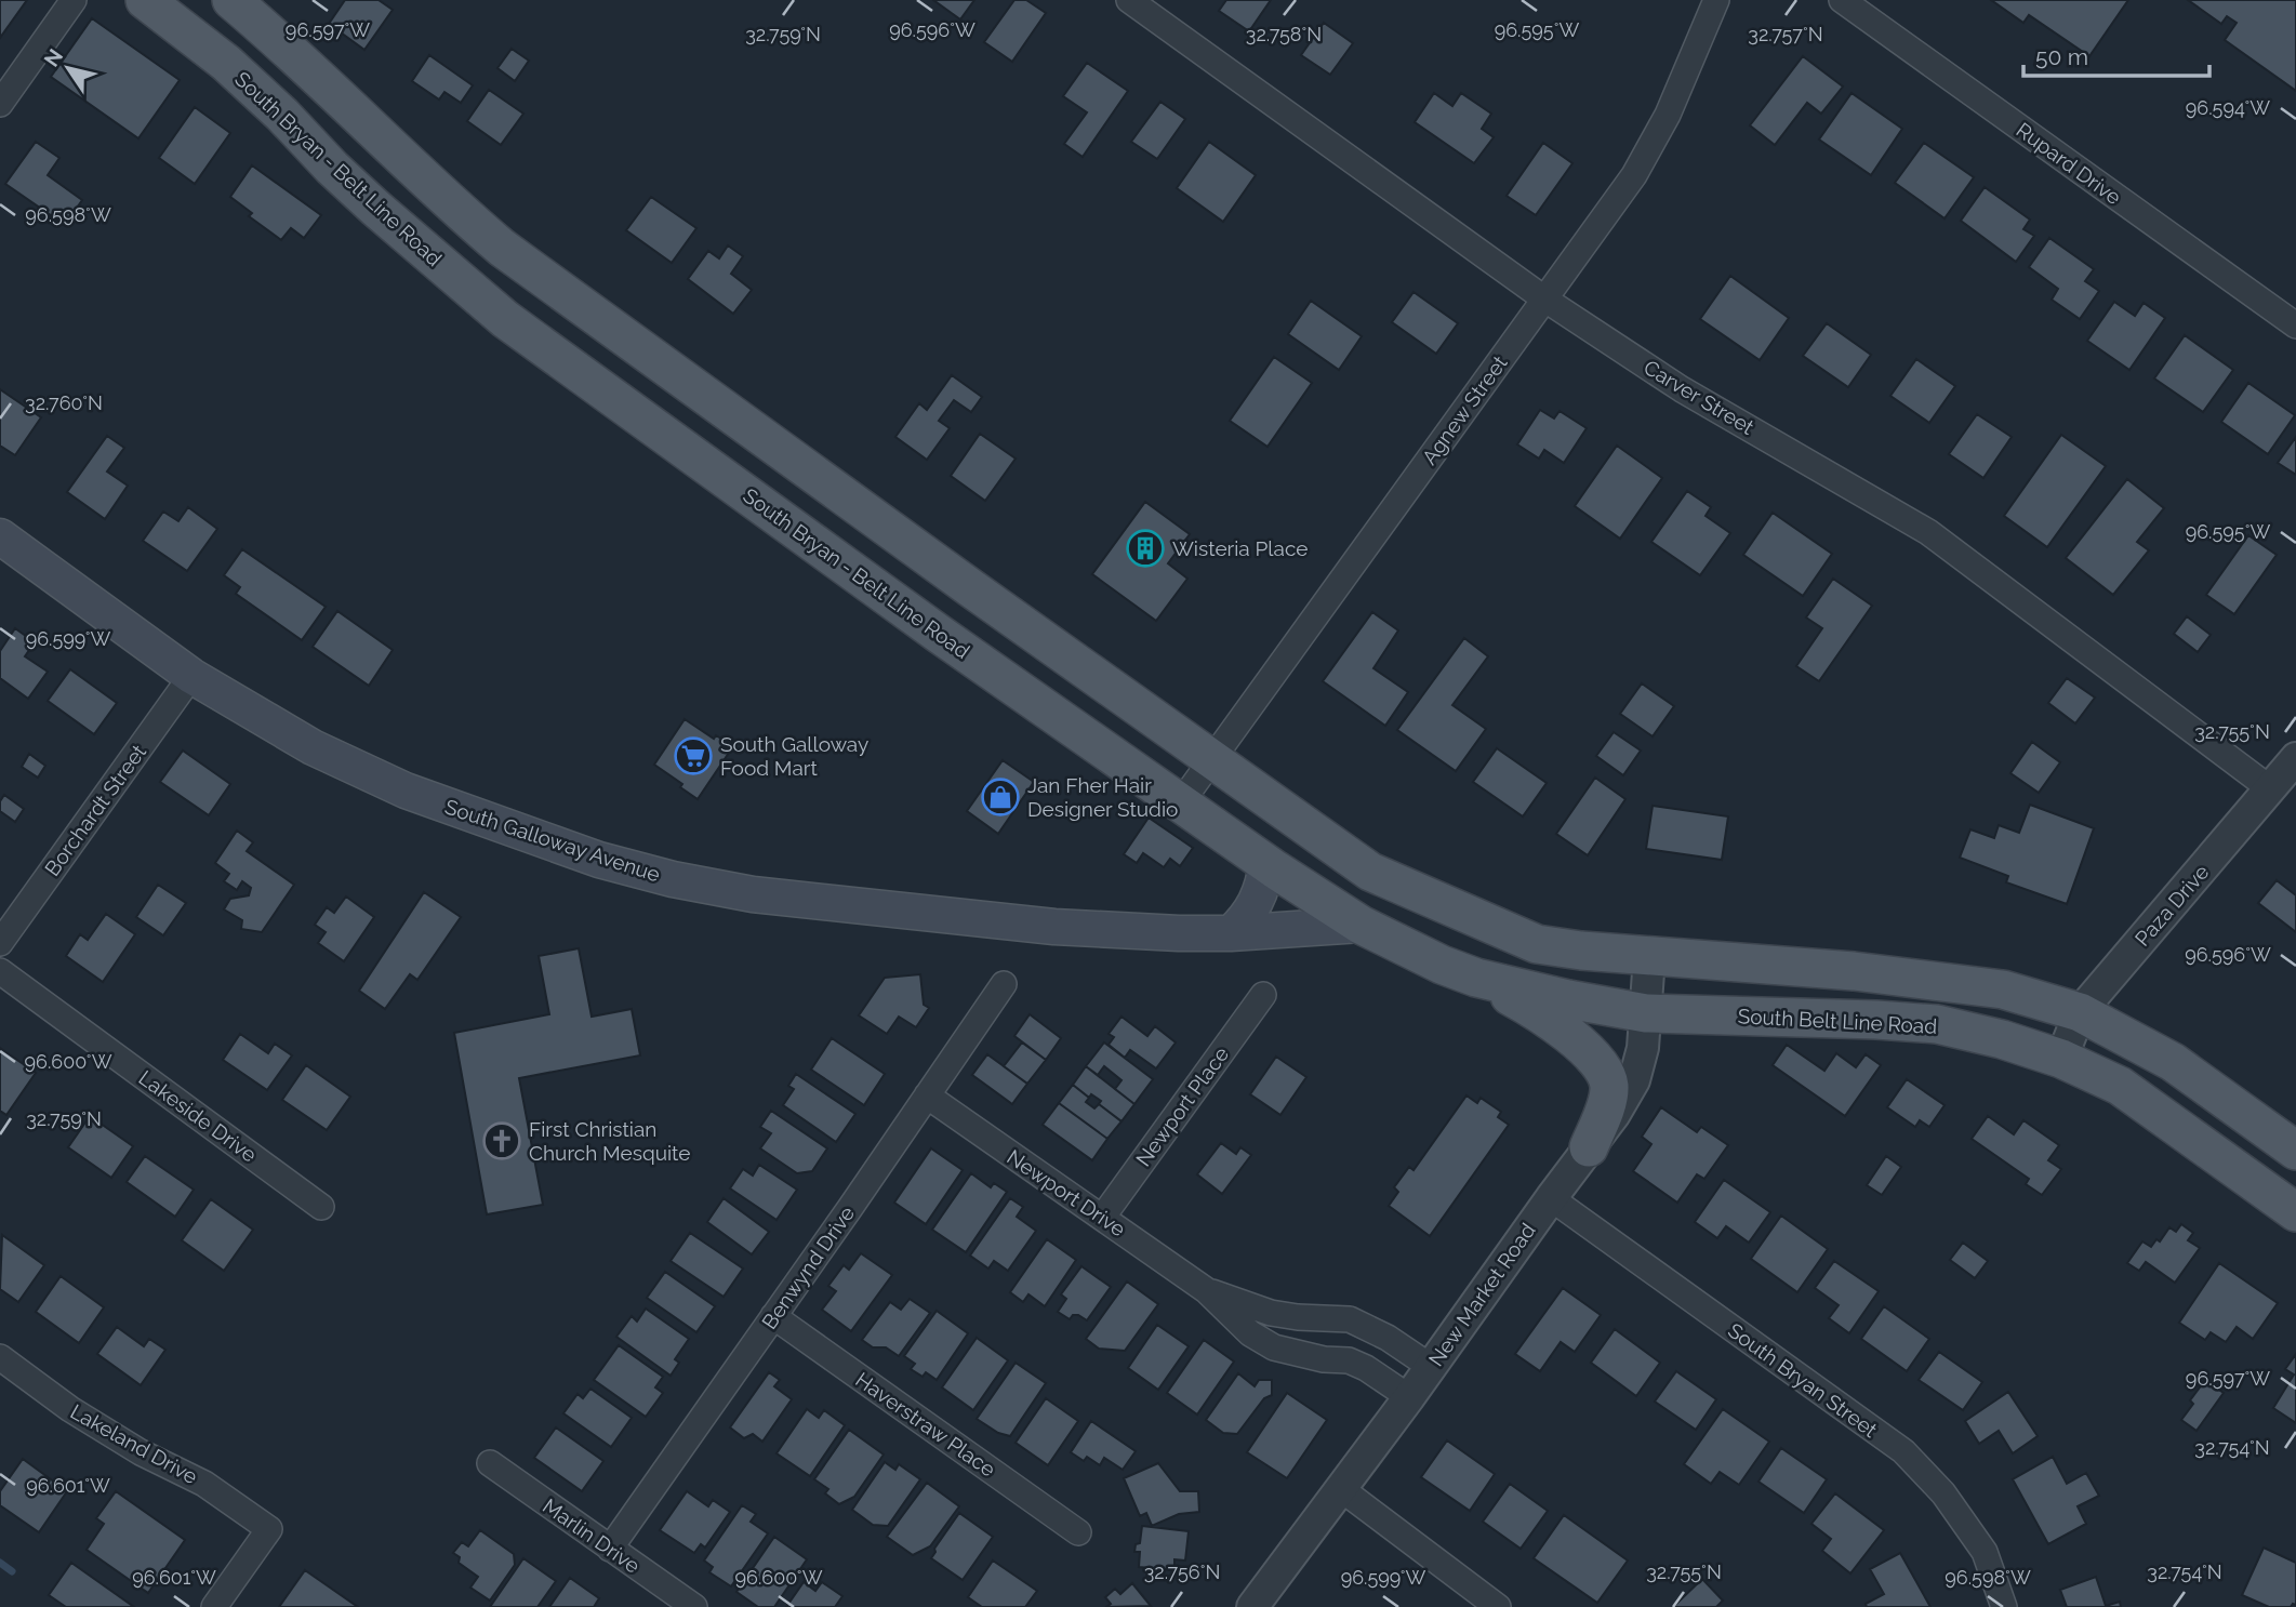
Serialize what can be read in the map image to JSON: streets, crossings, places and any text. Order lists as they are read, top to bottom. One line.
{"streets":{"main road":["South Bryan - Belt Line Road","South Galloway Avenue","South Belt Line Road"],"street":["Rupard Drive","Carver Street","Agnew Street","Borchardt Street","Paza Drive","Newport Place","Lakeside Drive","Newport Drive","Benwynd Drive","New Market Road","South Bryan Street","Haverstraw Place","Lakeland Drive","Marlin Drive"]},"crossings":[["South Bryan - Belt Line Road","Agnew Street"],["South Bryan - Belt Line Road","South Galloway Avenue"],["South Bryan - Belt Line Road","South Belt Line Road"],["South Bryan - Belt Line Road","New Market Road"],["Carver Street","Agnew Street"],["Carver Street","Paza Drive"],["Borchardt Street","South Galloway Avenue"],["Paza Drive","South Belt Line Road"],["South Belt Line Road","New Market Road"],["Newport Place","Newport Drive"],["Newport Drive","Benwynd Drive"],["Newport Drive","New Market Road"],["Benwynd Drive","Haverstraw Place"],["Benwynd Drive","Marlin Drive"],["New Market Road","South Bryan Street"]],"places":{"building":["Wisteria Place"],"supermarket":["South Galloway Food Mart"],"shop":["Jan Fher Hair Designer Studio"],"church":["First Christian Church Mesquite"]},"scale_bar":"50 m","north":"top left","coordinates":["96.597°W","96.596°W","96.595°W","32.759°N","32.758°N","32.757°N","96.594°W","96.598°W","32.760°N","96.599°W","32.755°N","96.600°W","32.754°N","96.601°W","32.756°N"]}
